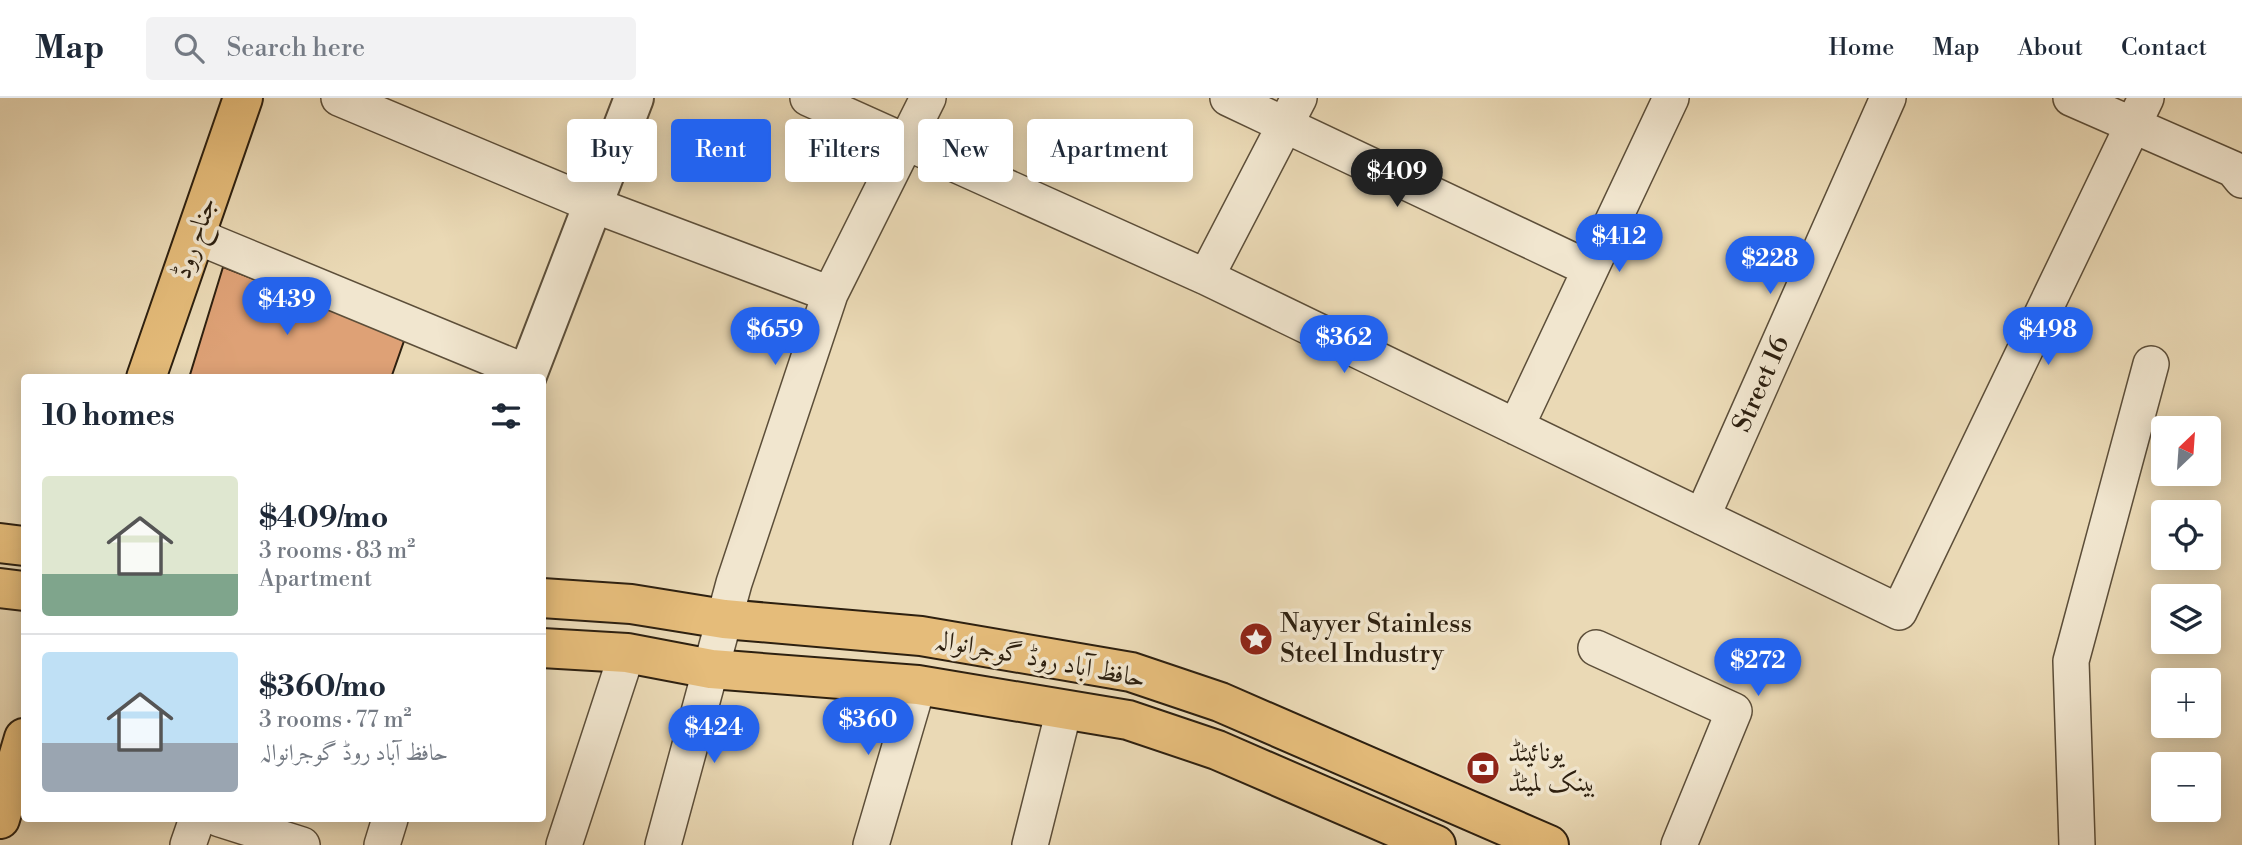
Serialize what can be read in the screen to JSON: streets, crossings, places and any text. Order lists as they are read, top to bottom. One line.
{"streets":{"main road":["جناح روڈ","حافظ آباد روڈ گوجرانوالہ"],"street":["Street 16"]},"places":{"place":["Nayyer Stainless Steel Industry"],"bank":["یونائیٹڈ بینک لمیٹڈ"]},"north":"top right","page":{"header":"Map","search":"Search here","nav":["Home","Map","About","Contact"],"chip":["Buy","Rent","Filters","New","Apartment"],"price":["$409","$412","$228","$439","$659","$498","$362","$272","$360","$424"],"heading":"10 homes","map_buttons":["+","−"],"list":[{"name":"$409/mo","note":"3 rooms · 83 m² · Apartment"},{"name":"$360/mo","note":"3 rooms · 77 m² · حافظ آباد روڈ گوجرانوالہ"}]}}
